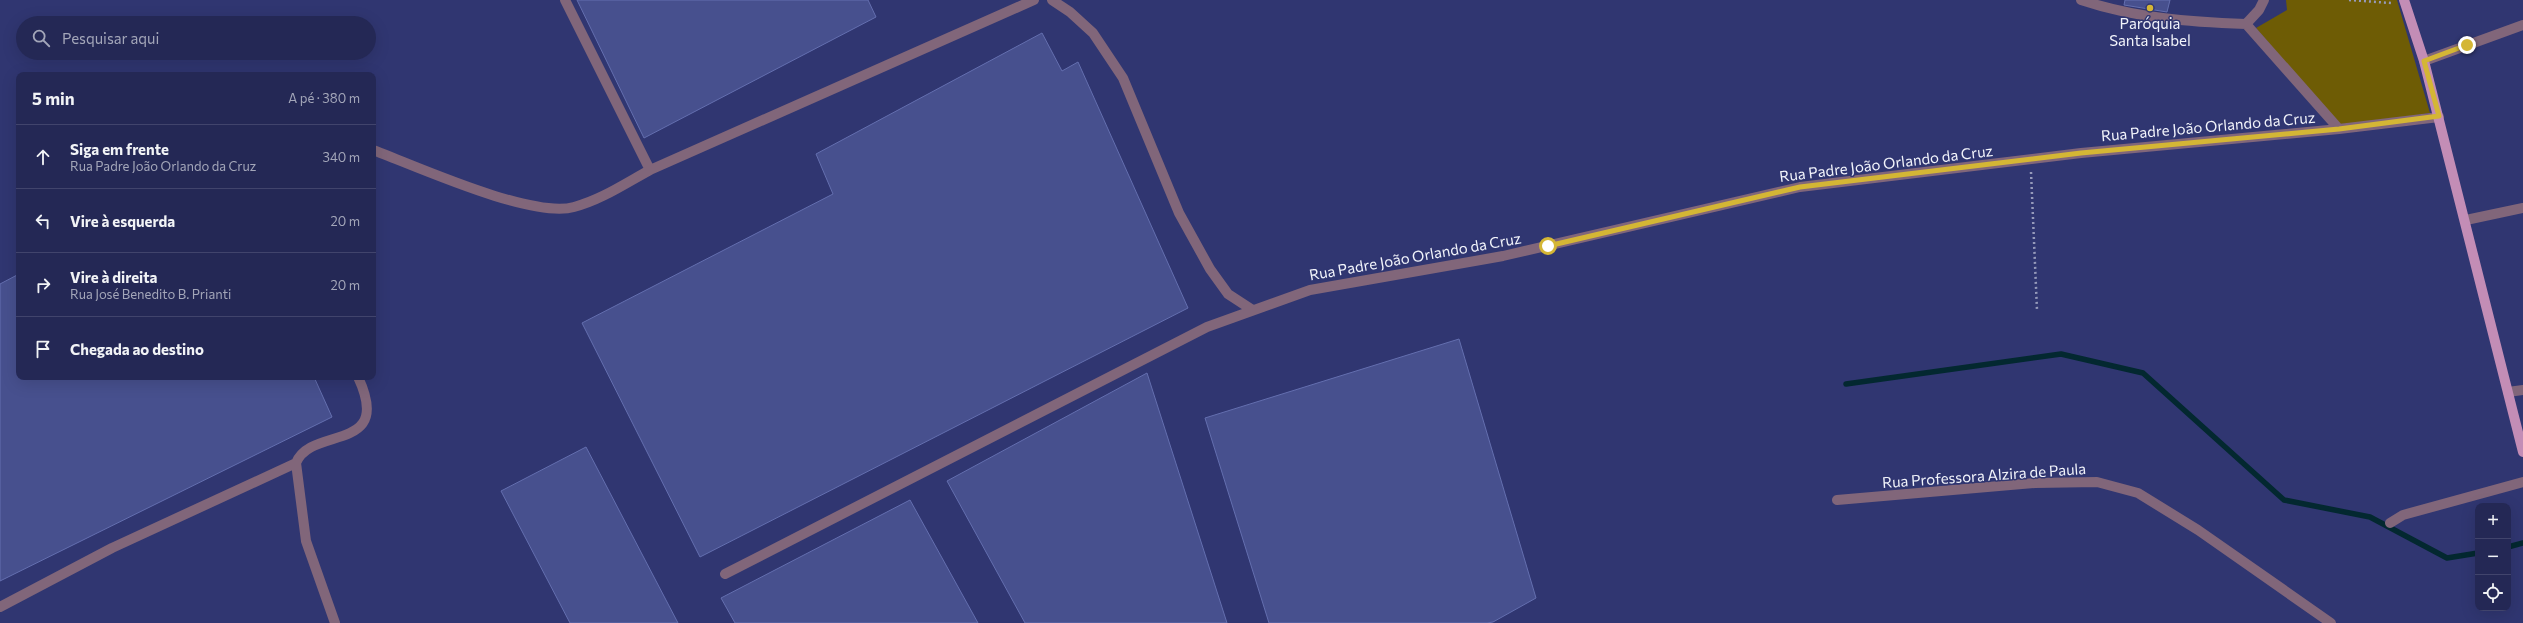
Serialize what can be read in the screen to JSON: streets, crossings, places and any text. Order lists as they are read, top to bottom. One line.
{"streets":{"street":["Rua Padre João Orlando da Cruz","Rua Professora Alzira de Paula"]},"places":["Paróquia Santa Isabel"],"page":{"search":"Pesquisar aqui","heading":["5 min","A pé · 380 m"],"list":[["Siga em frente","Rua Padre João Orlando da Cruz","340 m"],["Vire à esquerda","20 m"],["Vire à direita","Rua José Benedito B. Prianti","20 m"],"Chegada ao destino"],"map_buttons":["+","−"]}}
